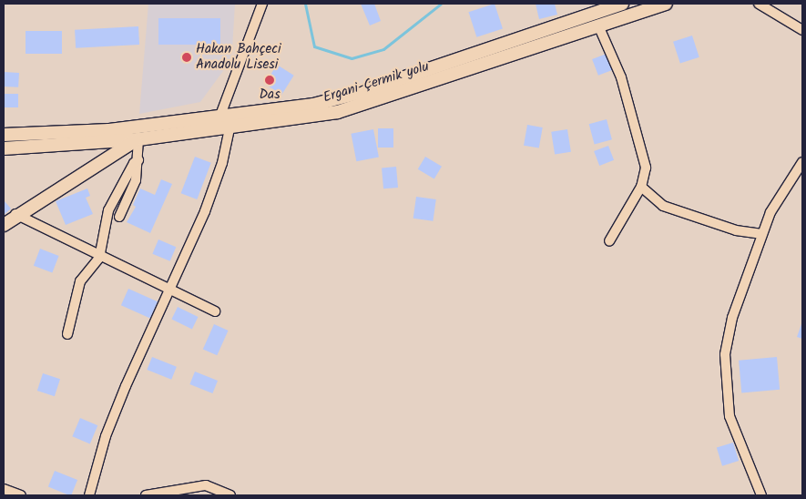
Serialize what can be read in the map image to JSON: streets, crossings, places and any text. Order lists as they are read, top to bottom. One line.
{"streets":{"main road":["Ergani-Çermik yolu"]},"places":["Hakan Bahçeci Anadolu Lisesi","Das"]}
